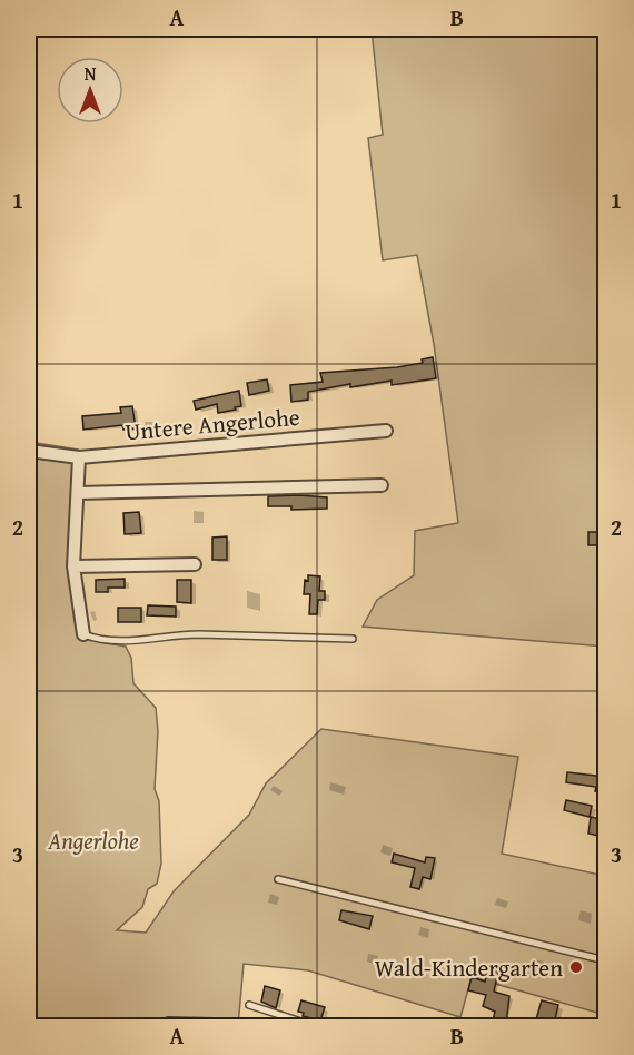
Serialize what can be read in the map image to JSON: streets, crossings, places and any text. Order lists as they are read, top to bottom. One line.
{"streets":{"street":["Untere Angerlohe"]},"parks":["Angerlohe"],"places":["Wald-Kindergarten"],"north":"top","grid":{"columns":["A","B"],"rows":["1","2","3"]}}
